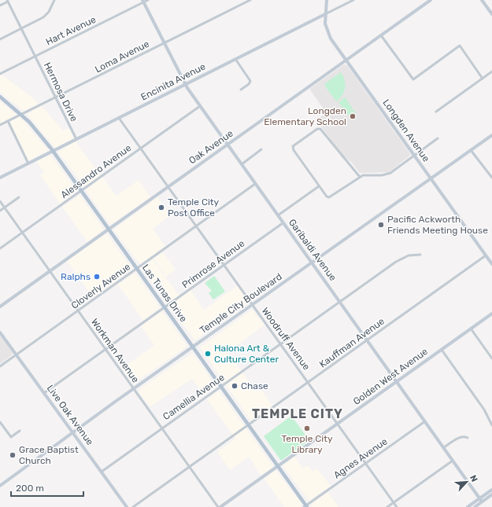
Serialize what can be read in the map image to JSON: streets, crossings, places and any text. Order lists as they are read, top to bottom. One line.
{"streets":{"main road":["Las Tunas Drive"],"street":["Hart Avenue","Loma Avenue","Encinita Avenue","Hermosa Drive","Longden Avenue","Oak Avenue","Alessandro Avenue","Garibaldi Avenue","Primrose Avenue","Cloverly Avenue","Temple City Boulevard","Woodruff Avenue","Kauffman Avenue","Workman Avenue","Golden West Avenue","Camellia Avenue","Live Oak Avenue","Agnes Avenue"]},"crossings":[["Hart Avenue","Hermosa Drive"],["Hart Avenue","Garibaldi Avenue"],["Loma Avenue","Hermosa Drive"],["Loma Avenue","Garibaldi Avenue"],["Loma Avenue","Las Tunas Drive"],["Encinita Avenue","Hermosa Drive"],["Encinita Avenue","Longden Avenue"],["Encinita Avenue","Garibaldi Avenue"],["Encinita Avenue","Las Tunas Drive"],["Encinita Avenue","Woodruff Avenue"],["Longden Avenue","Oak Avenue"],["Longden Avenue","Temple City Boulevard"],["Longden Avenue","Kauffman Avenue"],["Oak Avenue","Garibaldi Avenue"],["Oak Avenue","Las Tunas Drive"],["Oak Avenue","Woodruff Avenue"],["Oak Avenue","Workman Avenue"],["Alessandro Avenue","Garibaldi Avenue"],["Alessandro Avenue","Las Tunas Drive"],["Alessandro Avenue","Woodruff Avenue"],["Alessandro Avenue","Workman Avenue"],["Garibaldi Avenue","Primrose Avenue"],["Garibaldi Avenue","Cloverly Avenue"],["Garibaldi Avenue","Temple City Boulevard"],["Garibaldi Avenue","Kauffman Avenue"],["Garibaldi Avenue","Golden West Avenue"],["Garibaldi Avenue","Camellia Avenue"],["Garibaldi Avenue","Agnes Avenue"],["Primrose Avenue","Las Tunas Drive"],["Primrose Avenue","Woodruff Avenue"],["Primrose Avenue","Workman Avenue"],["Primrose Avenue","Live Oak Avenue"],["Cloverly Avenue","Las Tunas Drive"],["Cloverly Avenue","Woodruff Avenue"],["Cloverly Avenue","Workman Avenue"],["Cloverly Avenue","Live Oak Avenue"],["Las Tunas Drive","Temple City Boulevard"],["Las Tunas Drive","Kauffman Avenue"],["Las Tunas Drive","Golden West Avenue"],["Las Tunas Drive","Camellia Avenue"],["Las Tunas Drive","Agnes Avenue"],["Temple City Boulevard","Woodruff Avenue"],["Temple City Boulevard","Workman Avenue"],["Temple City Boulevard","Live Oak Avenue"],["Woodruff Avenue","Kauffman Avenue"],["Woodruff Avenue","Golden West Avenue"],["Woodruff Avenue","Camellia Avenue"],["Woodruff Avenue","Agnes Avenue"],["Kauffman Avenue","Workman Avenue"],["Workman Avenue","Golden West Avenue"],["Workman Avenue","Camellia Avenue"],["Camellia Avenue","Live Oak Avenue"]],"districts":["TEMPLE CITY"],"places":["Longden Elementary School","Temple City Post Office","Pacific Ackworth Friends Meeting House","Ralphs","Halona Art & Culture Center","Chase","Temple City Library","Grace Baptist Church"],"scale_bar":"200 m","north":"top right"}
